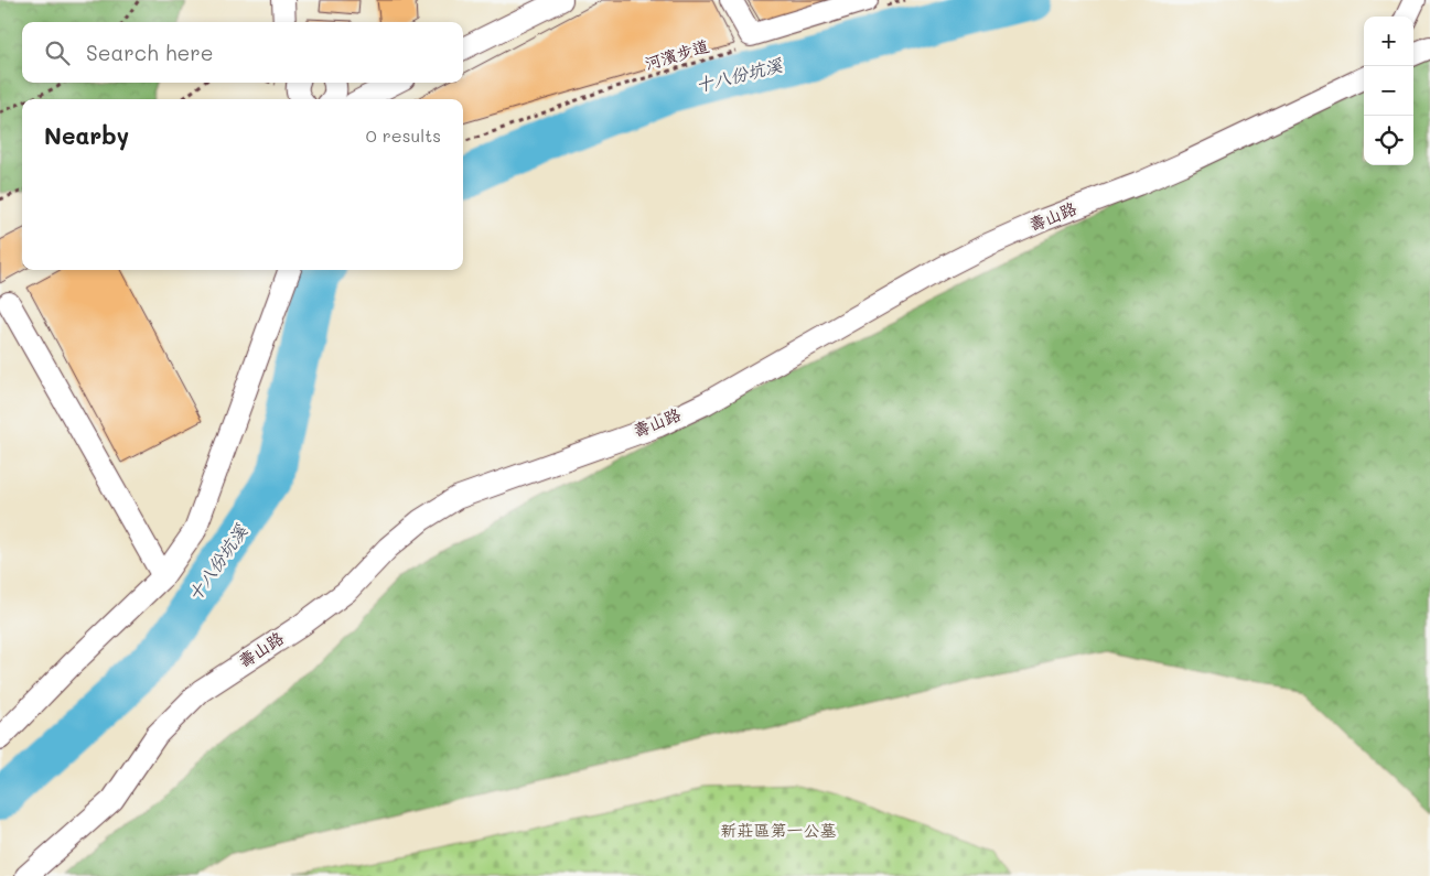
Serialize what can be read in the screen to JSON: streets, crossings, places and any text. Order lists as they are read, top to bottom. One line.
{"streets":{"street":["壽山路"],"path":["河濱步道"]},"water":["十八份坑溪"],"parks":["新莊區第一公墓"],"page":{"map_buttons":["+","−"],"search":"Search here","heading":["Nearby","0 results"]}}
